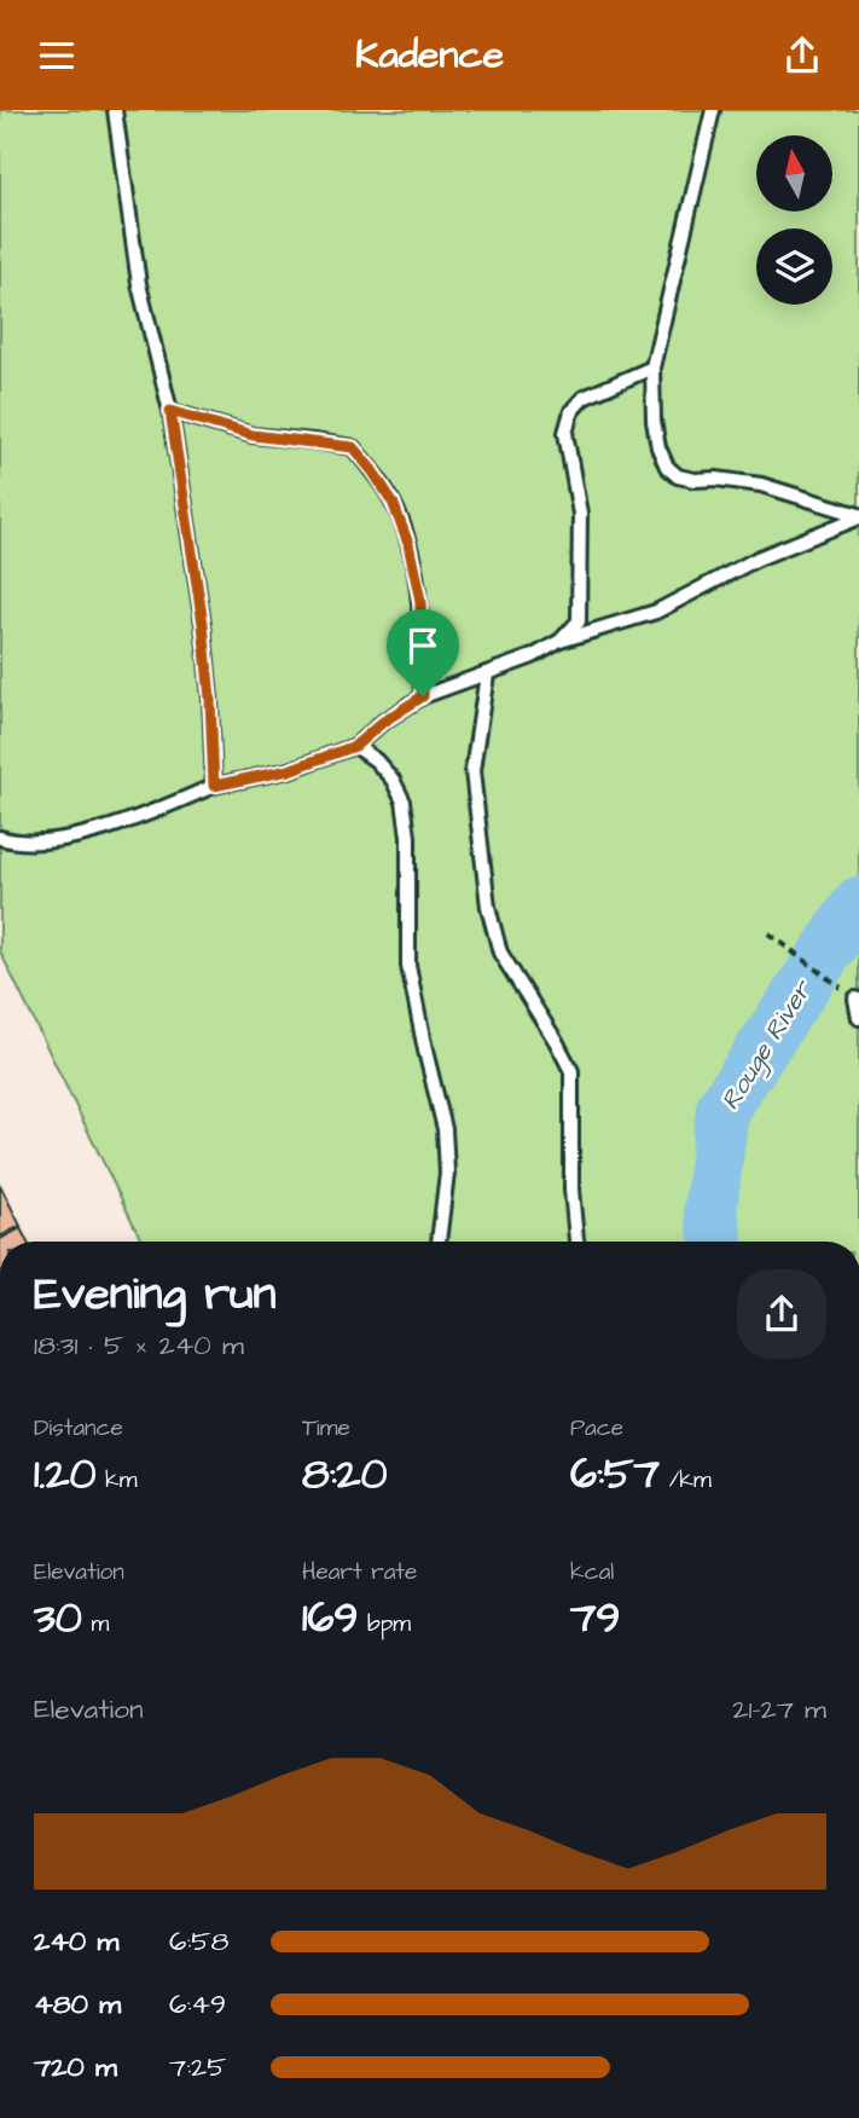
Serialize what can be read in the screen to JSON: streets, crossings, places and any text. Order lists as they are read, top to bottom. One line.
{"water":["Rouge River"],"north":"top","page":{"header":"Kadence","heading":["Evening run","18:31 · 5 × 240 m"],"stats":[["Distance","1.20 km"],["Time","8:20"],["Pace","6:57 /km"],["Elevation","30 m"],["Heart rate","169 bpm"],["kcal","79"]],"chart":["Elevation","21–27 m"],"list":[{"name":"240 m","note":"6:58"},{"name":"480 m","note":"6:49"},{"name":"720 m","note":"7:25"}]}}
